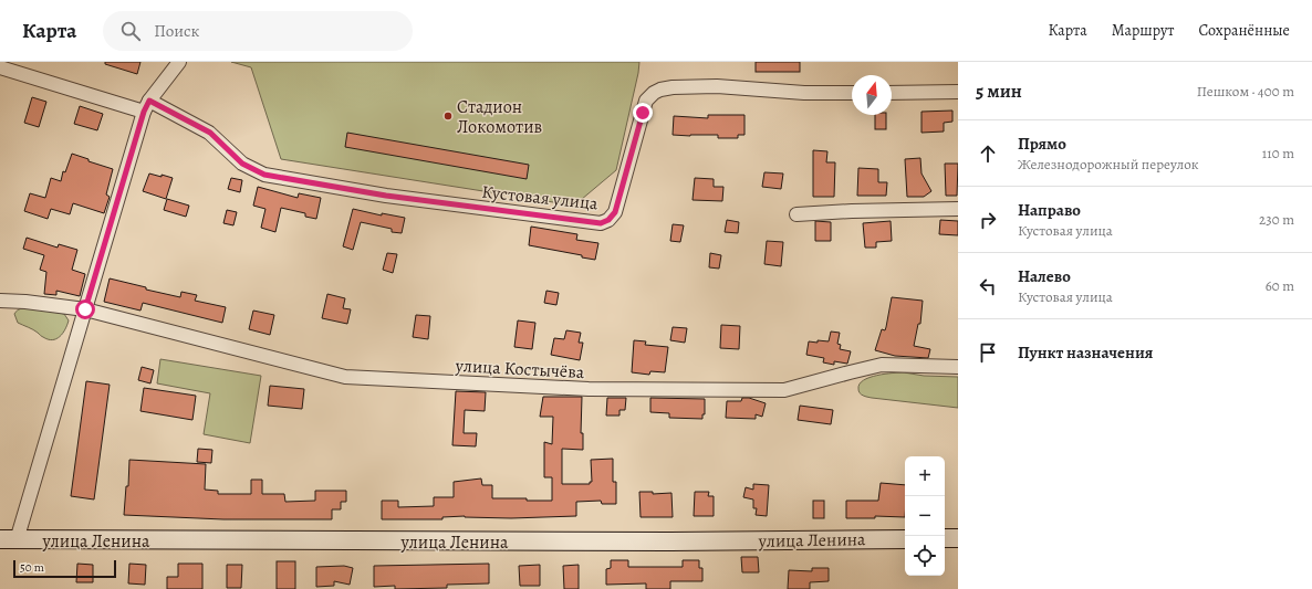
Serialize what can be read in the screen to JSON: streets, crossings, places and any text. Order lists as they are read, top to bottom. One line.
{"streets":{"main road":["улица Ленина"],"street":["Кустовая улица","улица Костычёва"]},"places":["Стадион Локомотив"],"scale_bar":"50 m","north":"top","page":{"header":"Карта","search":"Поиск","nav":["Карта","Маршрут","Сохранённые"],"heading":["5 мин","Пешком · 400 m"],"list":[["Прямо","Железнодорожный переулок","110 m"],["Направо","Кустовая улица","230 m"],["Налево","Кустовая улица","60 m"],"Пункт назначения"],"map_buttons":["+","−"],"scale":"50 m"}}
